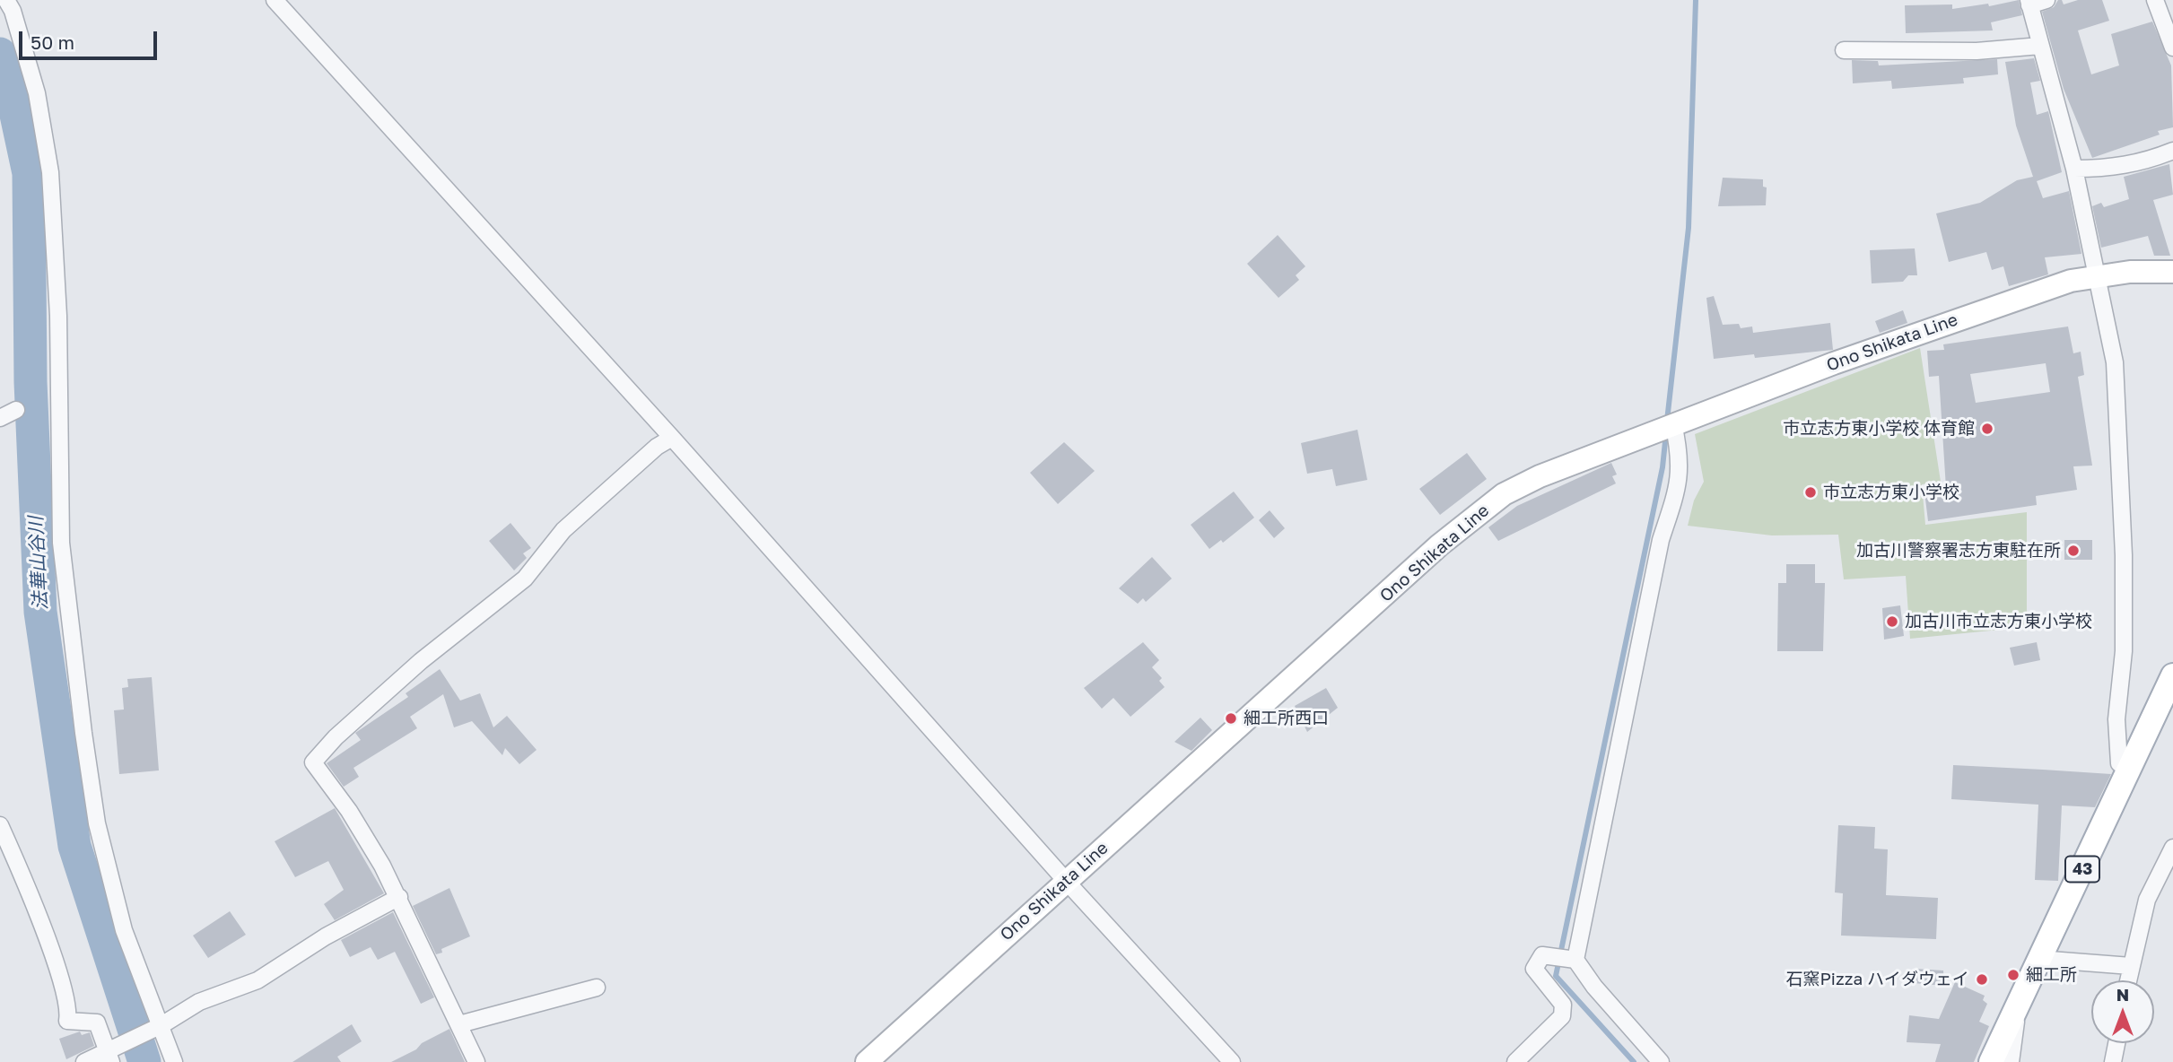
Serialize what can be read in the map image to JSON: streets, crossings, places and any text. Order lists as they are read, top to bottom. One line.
{"streets":{"main road":["Ono Shikata Line","43"]},"water":["法華山谷川"],"places":["市立志方東小学校 体育館","市立志方東小学校","加古川警察署志方東駐在所","加古川市立志方東小学校","細工所西口","細工所","石窯Pizza ハイダウェイ"],"scale_bar":"50 m","north":"top"}
